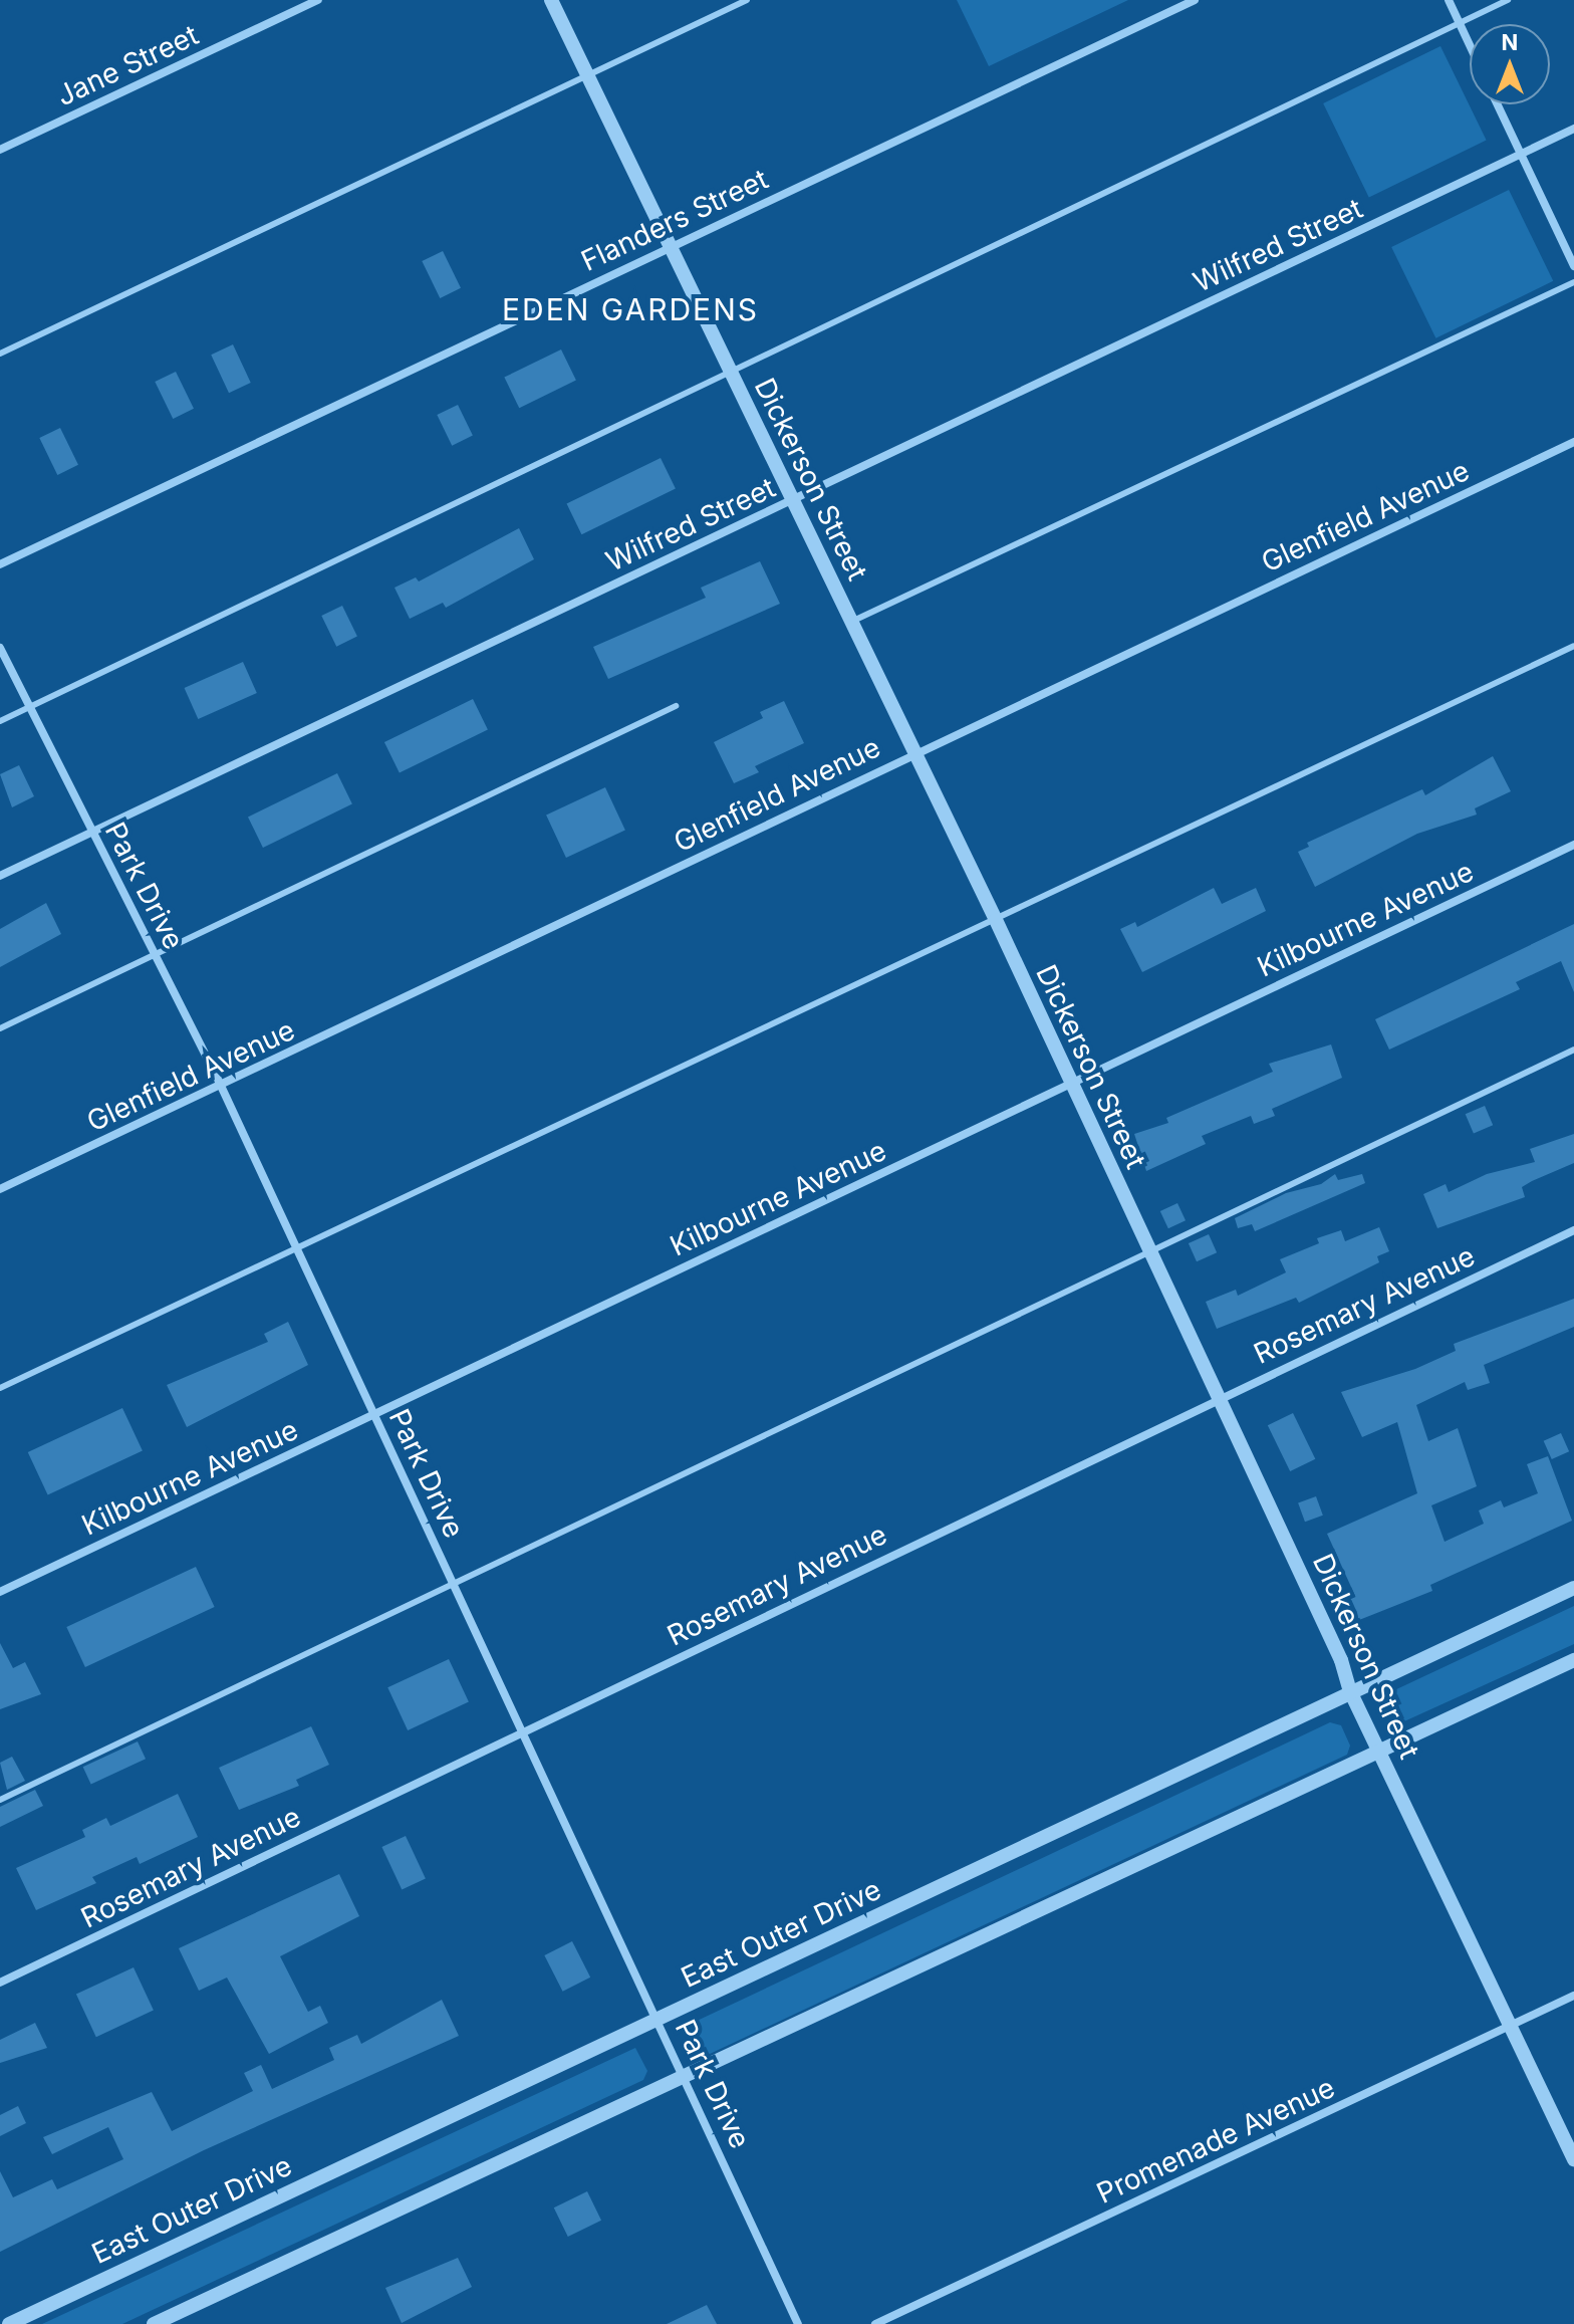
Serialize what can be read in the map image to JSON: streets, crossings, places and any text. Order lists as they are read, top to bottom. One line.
{"streets":{"street":["Jane Street","Flanders Street","Wilfred Street","Dickerson Street","Glenfield Avenue","Park Drive","Kilbourne Avenue","Rosemary Avenue","East Outer Drive","Promenade Avenue"]},"crossings":[["Flanders Street","Dickerson Street"],["Wilfred Street","Dickerson Street"],["Wilfred Street","Park Drive"],["Dickerson Street","Glenfield Avenue"],["Dickerson Street","Kilbourne Avenue"],["Dickerson Street","Rosemary Avenue"],["Dickerson Street","East Outer Drive"],["Dickerson Street","Promenade Avenue"],["Glenfield Avenue","Park Drive"],["Park Drive","Kilbourne Avenue"],["Park Drive","Rosemary Avenue"],["Park Drive","East Outer Drive"]],"districts":["EDEN GARDENS"],"north":"top"}
